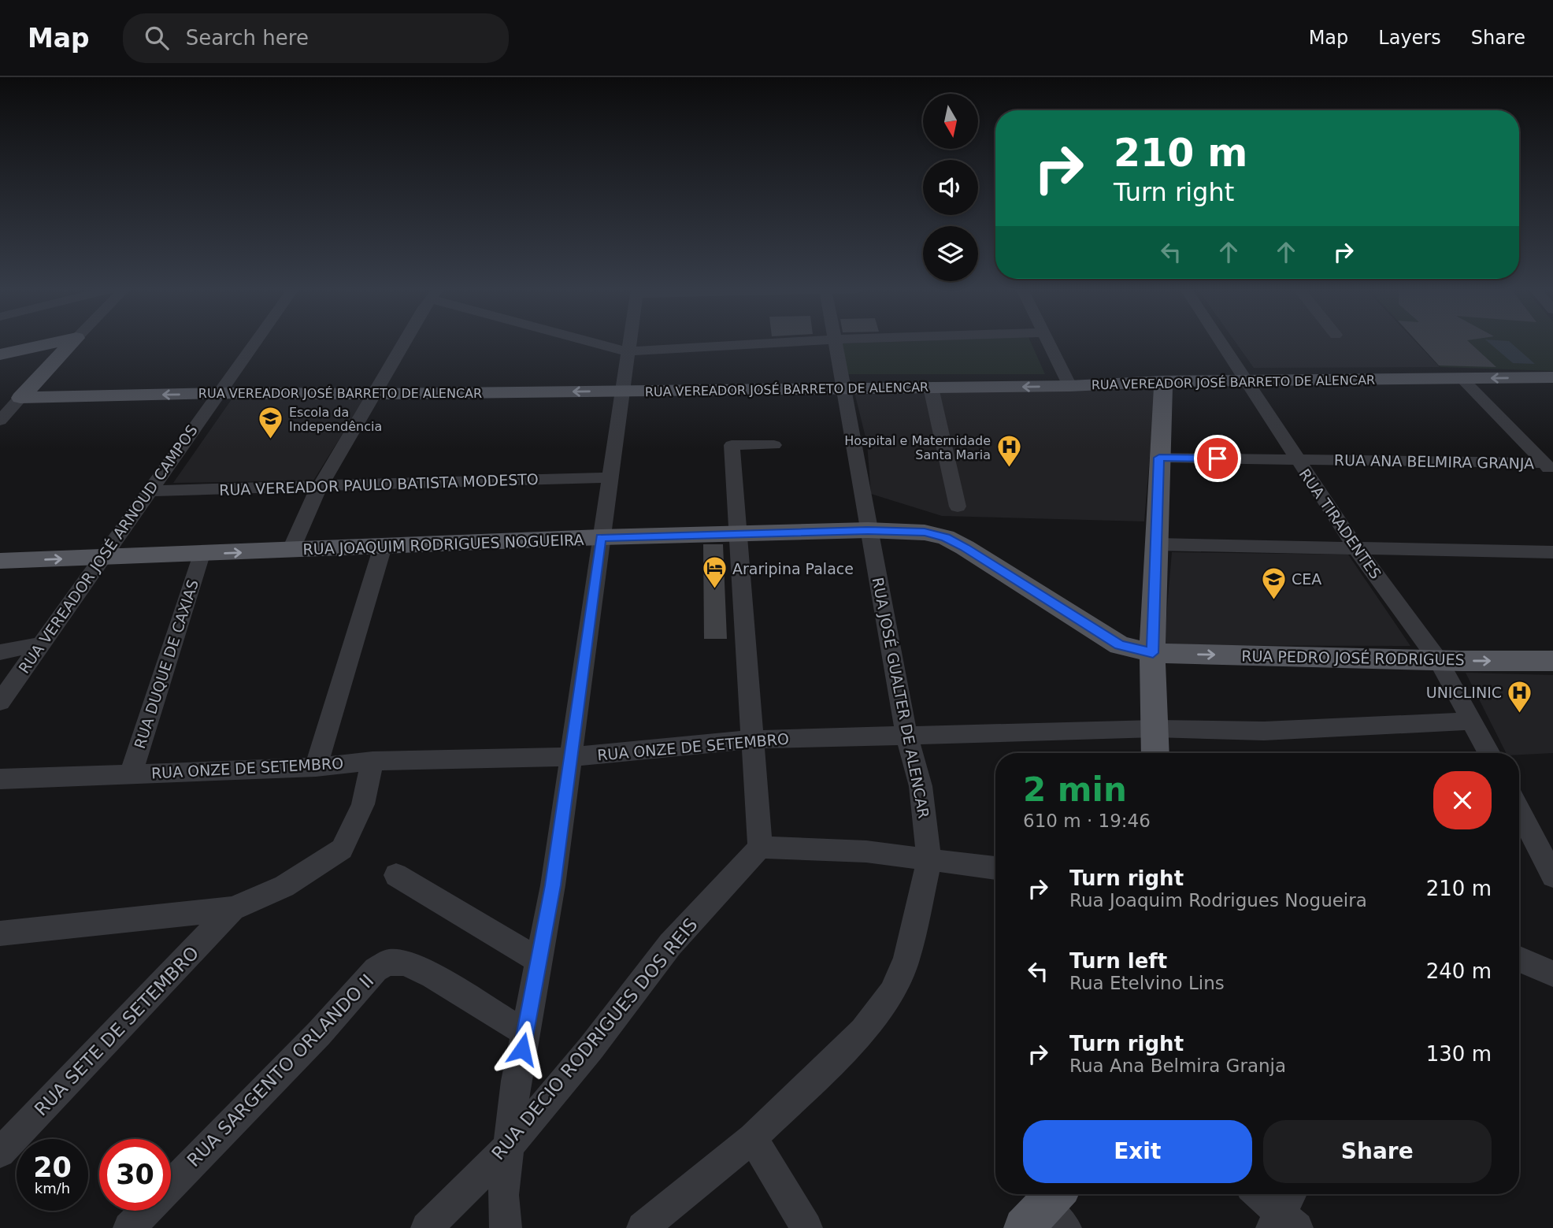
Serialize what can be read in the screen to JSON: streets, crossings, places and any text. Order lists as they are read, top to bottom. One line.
{"streets":{"main road":["RUA VEREADOR JOSÉ BARRETO DE ALENCAR","RUA JOAQUIM RODRIGUES NOGUEIRA","RUA PEDRO JOSÉ RODRIGUES"],"street":["RUA ANA BELMIRA GRANJA","RUA VEREADOR PAULO BATISTA MODESTO","RUA TIRADENTES","RUA VEREADOR JOSÉ ARNOUD CAMPOS","RUA DUQUE DE CAXIAS","RUA JOSÉ GUALTER DE ALENCAR","RUA ONZE DE SETEMBRO","RUA SETE DE SETEMBRO","RUA DECIO RODRIGUES DOS REIS","RUA SARGENTO ORLANDO II"]},"crossings":[["RUA VEREADOR JOSÉ BARRETO DE ALENCAR","RUA TIRADENTES"],["RUA VEREADOR JOSÉ BARRETO DE ALENCAR","RUA VEREADOR JOSÉ ARNOUD CAMPOS"],["RUA VEREADOR JOSÉ BARRETO DE ALENCAR","RUA JOSÉ GUALTER DE ALENCAR"],["RUA ANA BELMIRA GRANJA","RUA TIRADENTES"],["RUA VEREADOR PAULO BATISTA MODESTO","RUA VEREADOR JOSÉ ARNOUD CAMPOS"],["RUA TIRADENTES","RUA PEDRO JOSÉ RODRIGUES"],["RUA JOAQUIM RODRIGUES NOGUEIRA","RUA VEREADOR JOSÉ ARNOUD CAMPOS"],["RUA JOAQUIM RODRIGUES NOGUEIRA","RUA PEDRO JOSÉ RODRIGUES"],["RUA JOAQUIM RODRIGUES NOGUEIRA","RUA DUQUE DE CAXIAS"],["RUA JOAQUIM RODRIGUES NOGUEIRA","RUA JOSÉ GUALTER DE ALENCAR"],["RUA DUQUE DE CAXIAS","RUA ONZE DE SETEMBRO"],["RUA JOSÉ GUALTER DE ALENCAR","RUA ONZE DE SETEMBRO"]],"one_way":["RUA VEREADOR JOSÉ BARRETO DE ALENCAR","RUA PEDRO JOSÉ RODRIGUES"],"places":{"school or university":["Escola da Independência","CEA"],"hospital":["Hospital e Maternidade Santa Maria","UNICLINIC"],"hotel":["Araripina Palace"]},"north":"bottom","page":{"header":"Map","search":"Search here","nav":["Map","Layers","Share"],"turn":["210 m","Turn right"],"heading":["2 min","610 m · 19:46"],"list":[{"name":"Turn right","note":"Rua Joaquim Rodrigues Nogueira","value":"210 m"},{"name":"Turn left","note":"Rua Etelvino Lins","value":"240 m"},{"name":"Turn right","note":"Rua Ana Belmira Granja","value":"130 m"}],"buttons":["Exit","Share"],"speed":"20 km/h","limit":"30"}}
